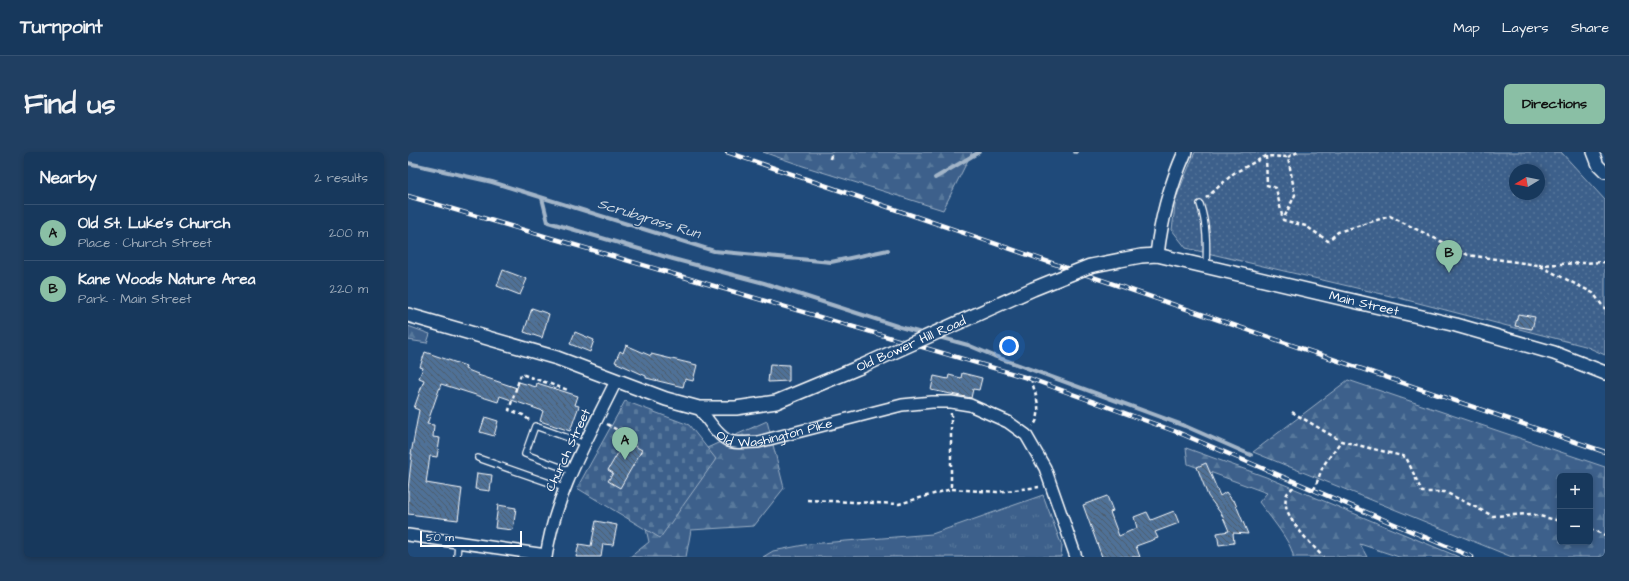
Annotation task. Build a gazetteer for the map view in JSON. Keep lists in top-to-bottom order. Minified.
{"streets":{"street":["Main Street","Old Bower Hill Road","Old Washington Pike","Church Street"]},"crossings":[["Main Street","Old Bower Hill Road"],["Old Bower Hill Road","Old Washington Pike"]],"water":["Scrubgrass Run"],"scale_bar":"50 m","north":"left","page":{"header":"Turnpoint","nav":["Map","Layers","Share"],"buttons":"Directions","title":"Find us","heading":["Nearby","2 results"],"list":[{"mark":"A","name":"Old St. Luke's Church","note":"Place · Church Street","value":"200 m"},{"mark":"B","name":"Kane Woods Nature Area","note":"Park · Main Street","value":"220 m"}],"pins":["B","A"],"map_buttons":["+","−"],"scale":"50 m"}}
